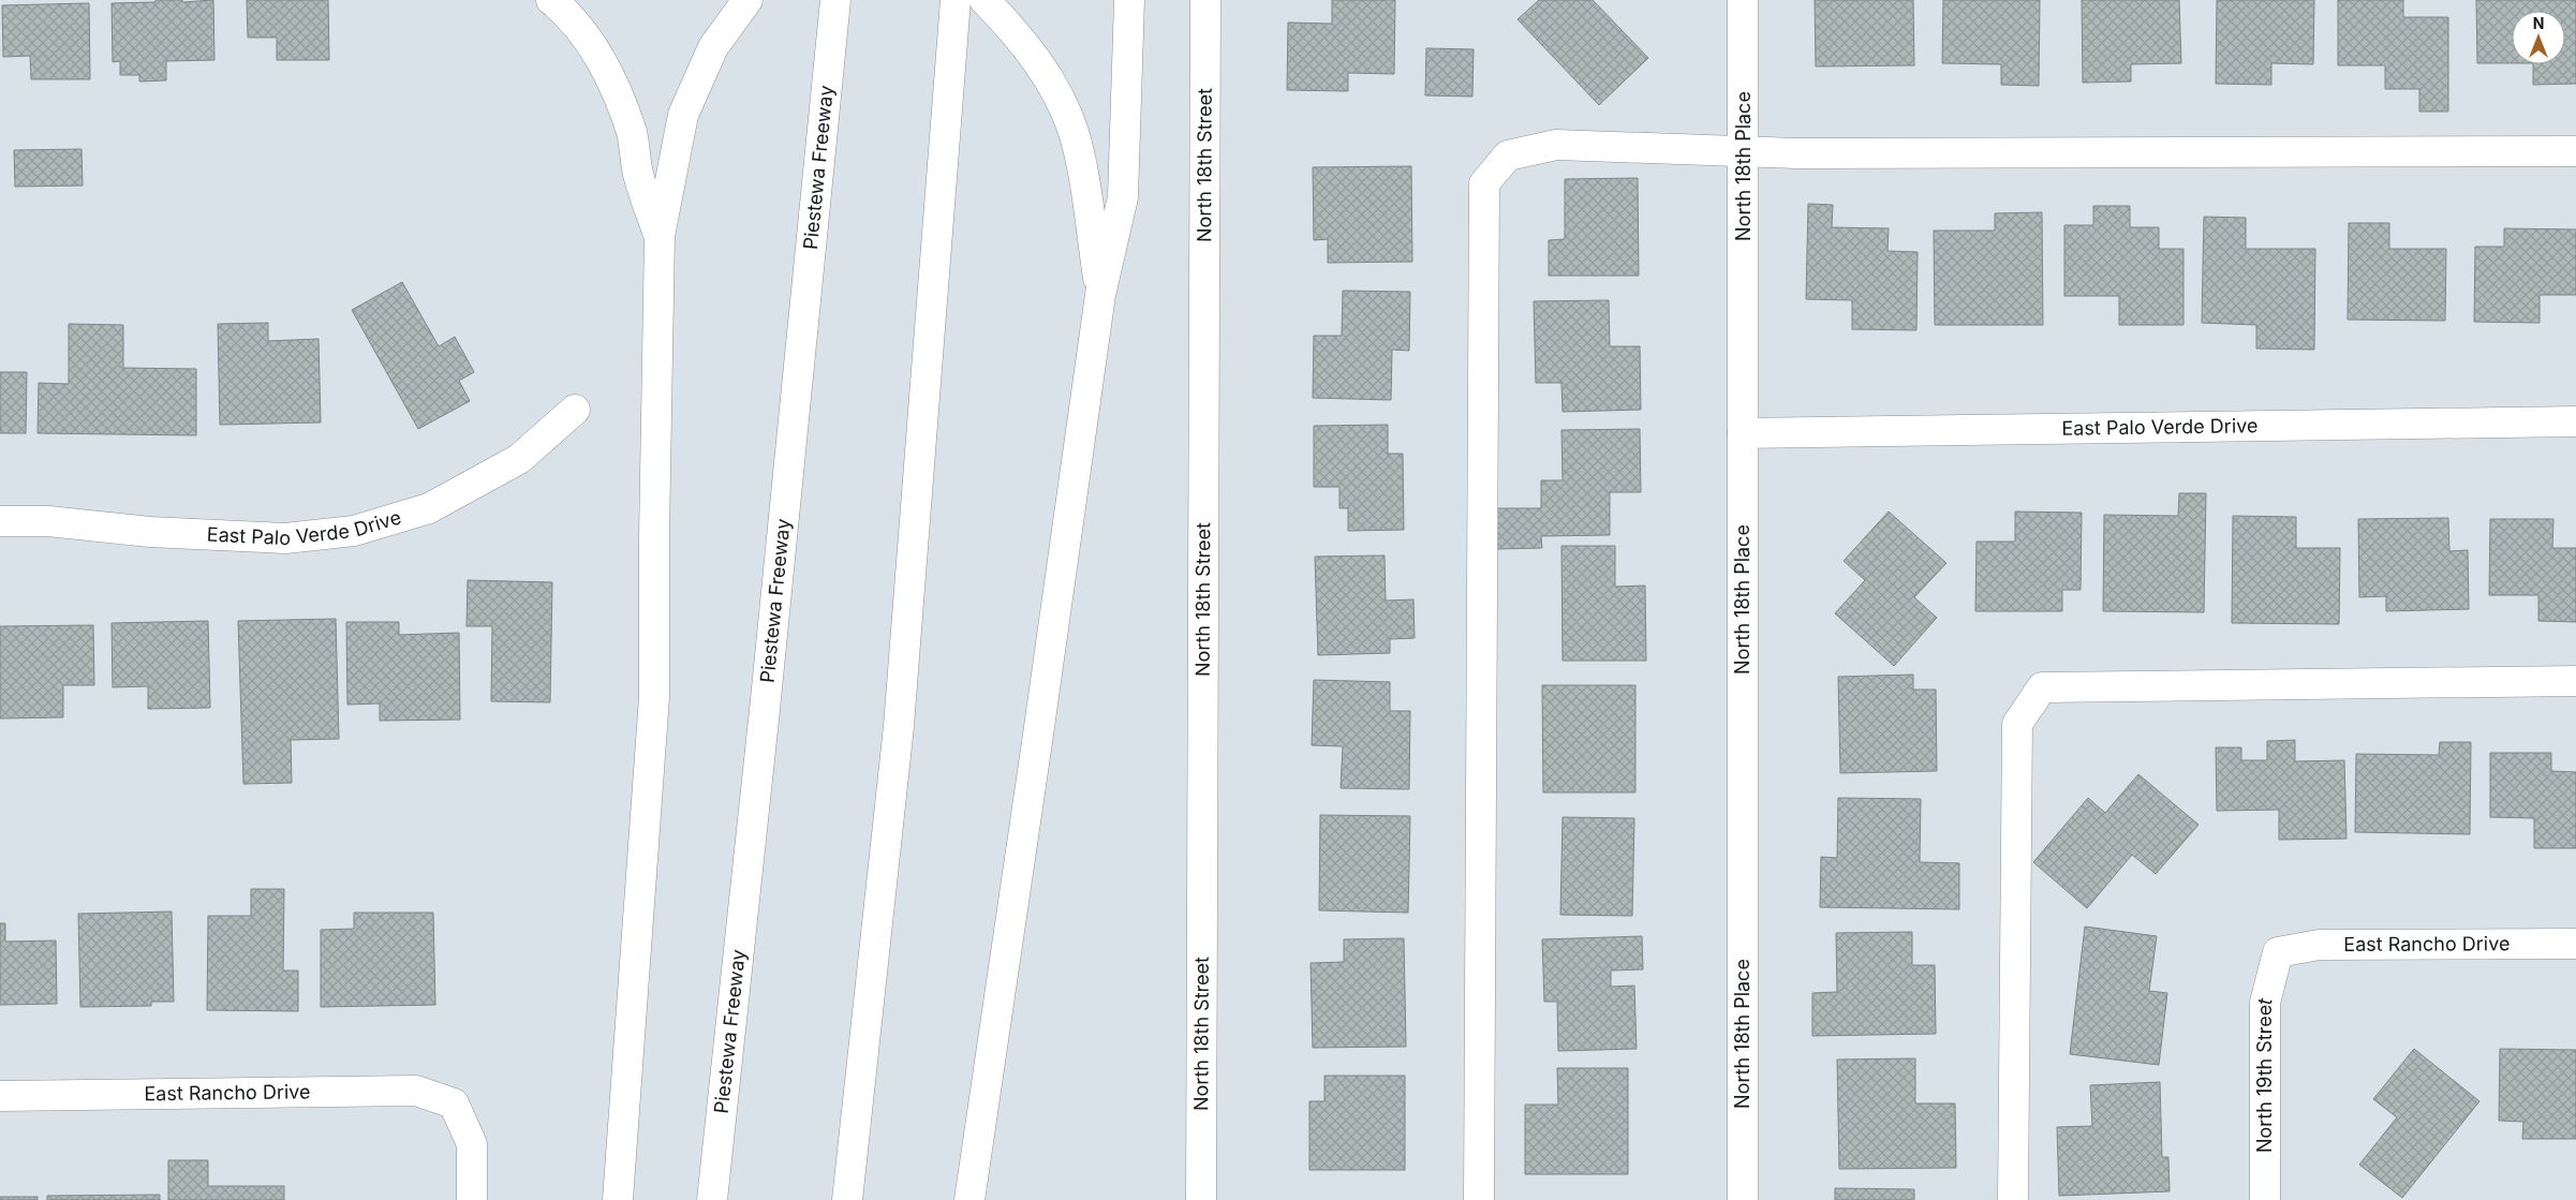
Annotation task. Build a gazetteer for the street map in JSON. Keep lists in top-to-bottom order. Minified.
{"streets":{"main road":["North 18th Street","North 18th Place","Piestewa Freeway","East Palo Verde Drive","East Rancho Drive","North 19th Street"]},"crossings":[["North 18th Place","East Palo Verde Drive"],["East Rancho Drive","North 19th Street"]],"north":"top"}
